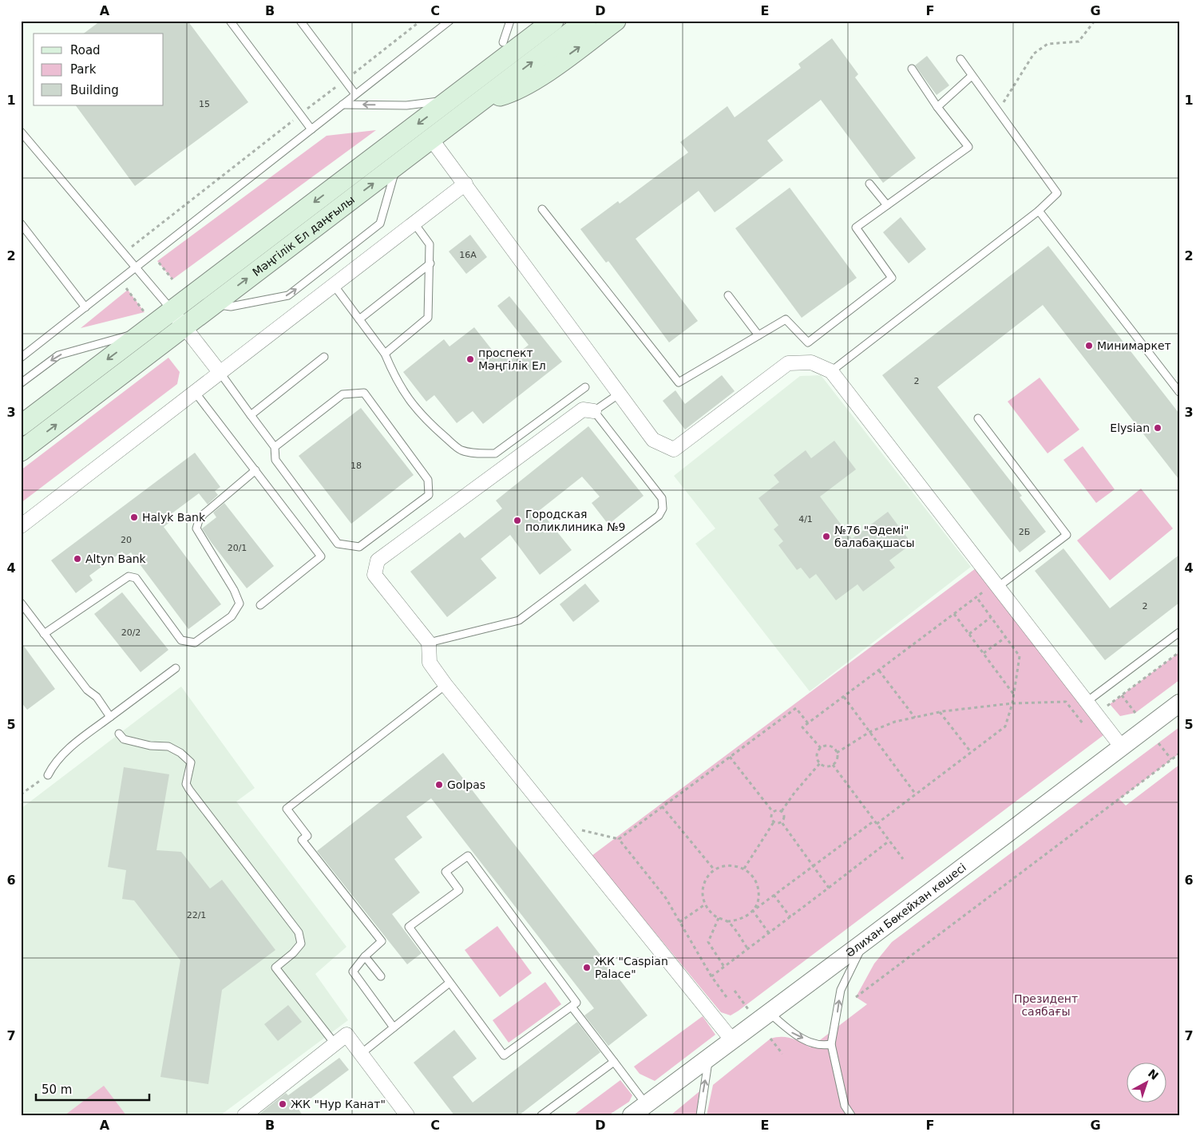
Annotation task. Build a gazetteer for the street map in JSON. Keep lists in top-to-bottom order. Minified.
{"streets":{"main road":["Мәңгілік Ел даңғылы"],"street":["Әлихан Бөкейхан көшесі"]},"parks":["Президент саябағы"],"places":["Минимаркет","проспект Мәңгілік Ел","Elysian","Halyk Bank","Городская поликлиника №9","№76 \"Әдемі\" балабақшасы","Altyn Bank","Golpas","ЖК \"Caspian Palace\"","ЖК \"Нур Канат\""],"house_numbers":["15","16А","2","18","4/1","2Б","20","20/1","2","20/2","22/1"],"legend":["Road","Park","Building"],"scale_bar":"50 m","north":"top right","grid":{"columns":["A","B","C","D","E","F","G"],"rows":["1","2","3","4","5","6","7"]}}
